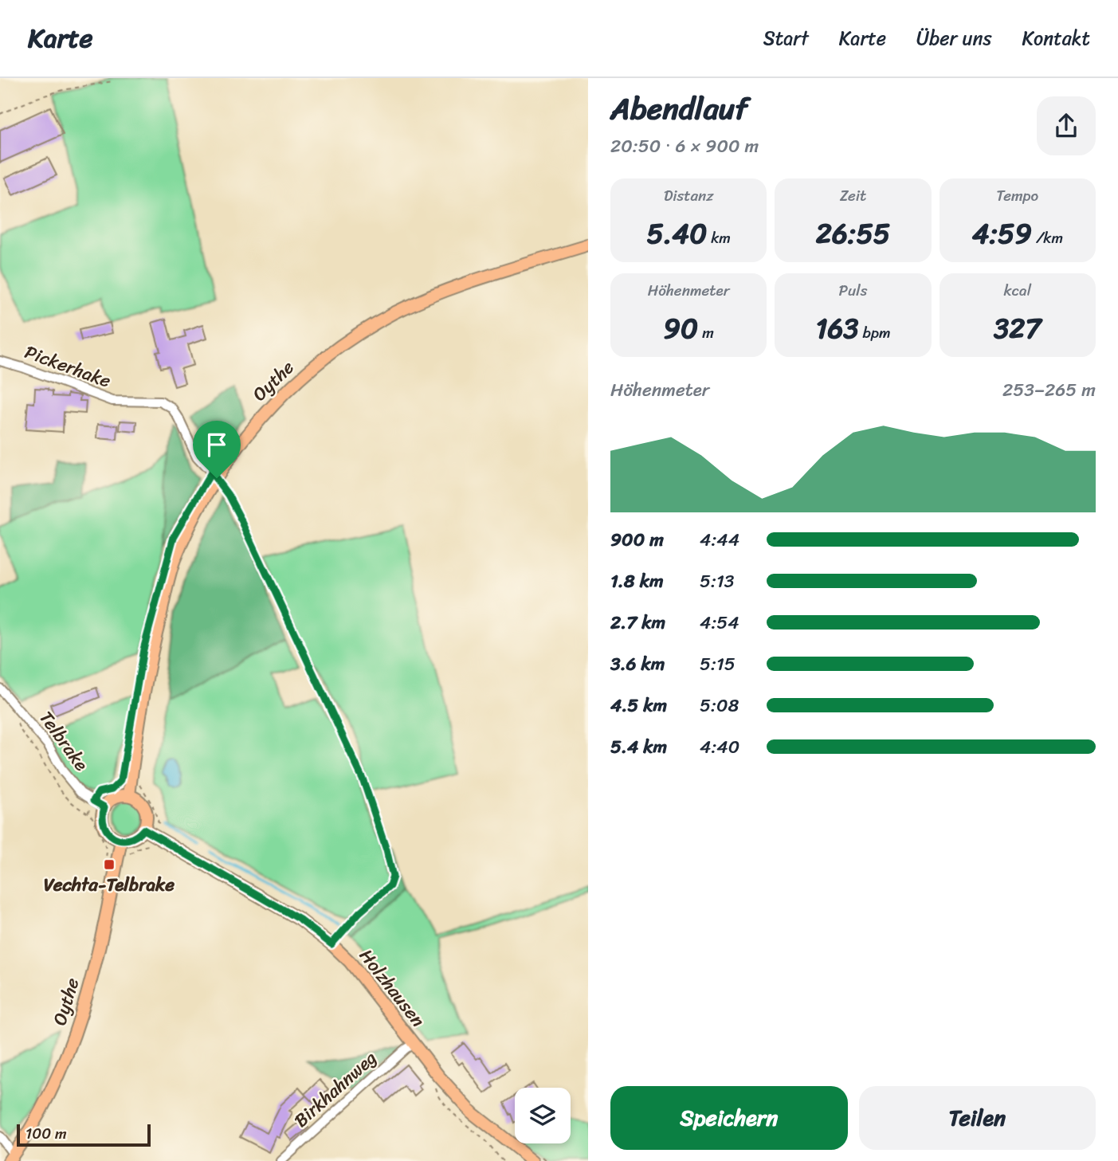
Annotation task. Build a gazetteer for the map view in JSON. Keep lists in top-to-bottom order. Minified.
{"streets":{"main road":["Oythe","Holzhausen"],"street":["Pickerhake","Telbrake","Birkhahnweg"]},"crossings":[["Pickerhake","Oythe"],["Oythe","Telbrake"],["Oythe","Holzhausen"],["Telbrake","Holzhausen"],["Holzhausen","Birkhahnweg"]],"places":{"transit":["Vechta-Telbrake"]},"scale_bar":"100 m","page":{"header":"Karte","nav":["Start","Karte","Über uns","Kontakt"],"heading":["Abendlauf","20:50 · 6 × 900 m"],"stats":[["Distanz","5.40 km"],["Zeit","26:55"],["Tempo","4:59 /km"],["Höhenmeter","90 m"],["Puls","163 bpm"],["kcal","327"]],"chart":["Höhenmeter","253–265 m"],"list":[{"name":"900 m","note":"4:44"},{"name":"1.8 km","note":"5:13"},{"name":"2.7 km","note":"4:54"},{"name":"3.6 km","note":"5:15"},{"name":"4.5 km","note":"5:08"},{"name":"5.4 km","note":"4:40"}],"buttons":["Speichern","Teilen"],"scale":"100 m"}}
